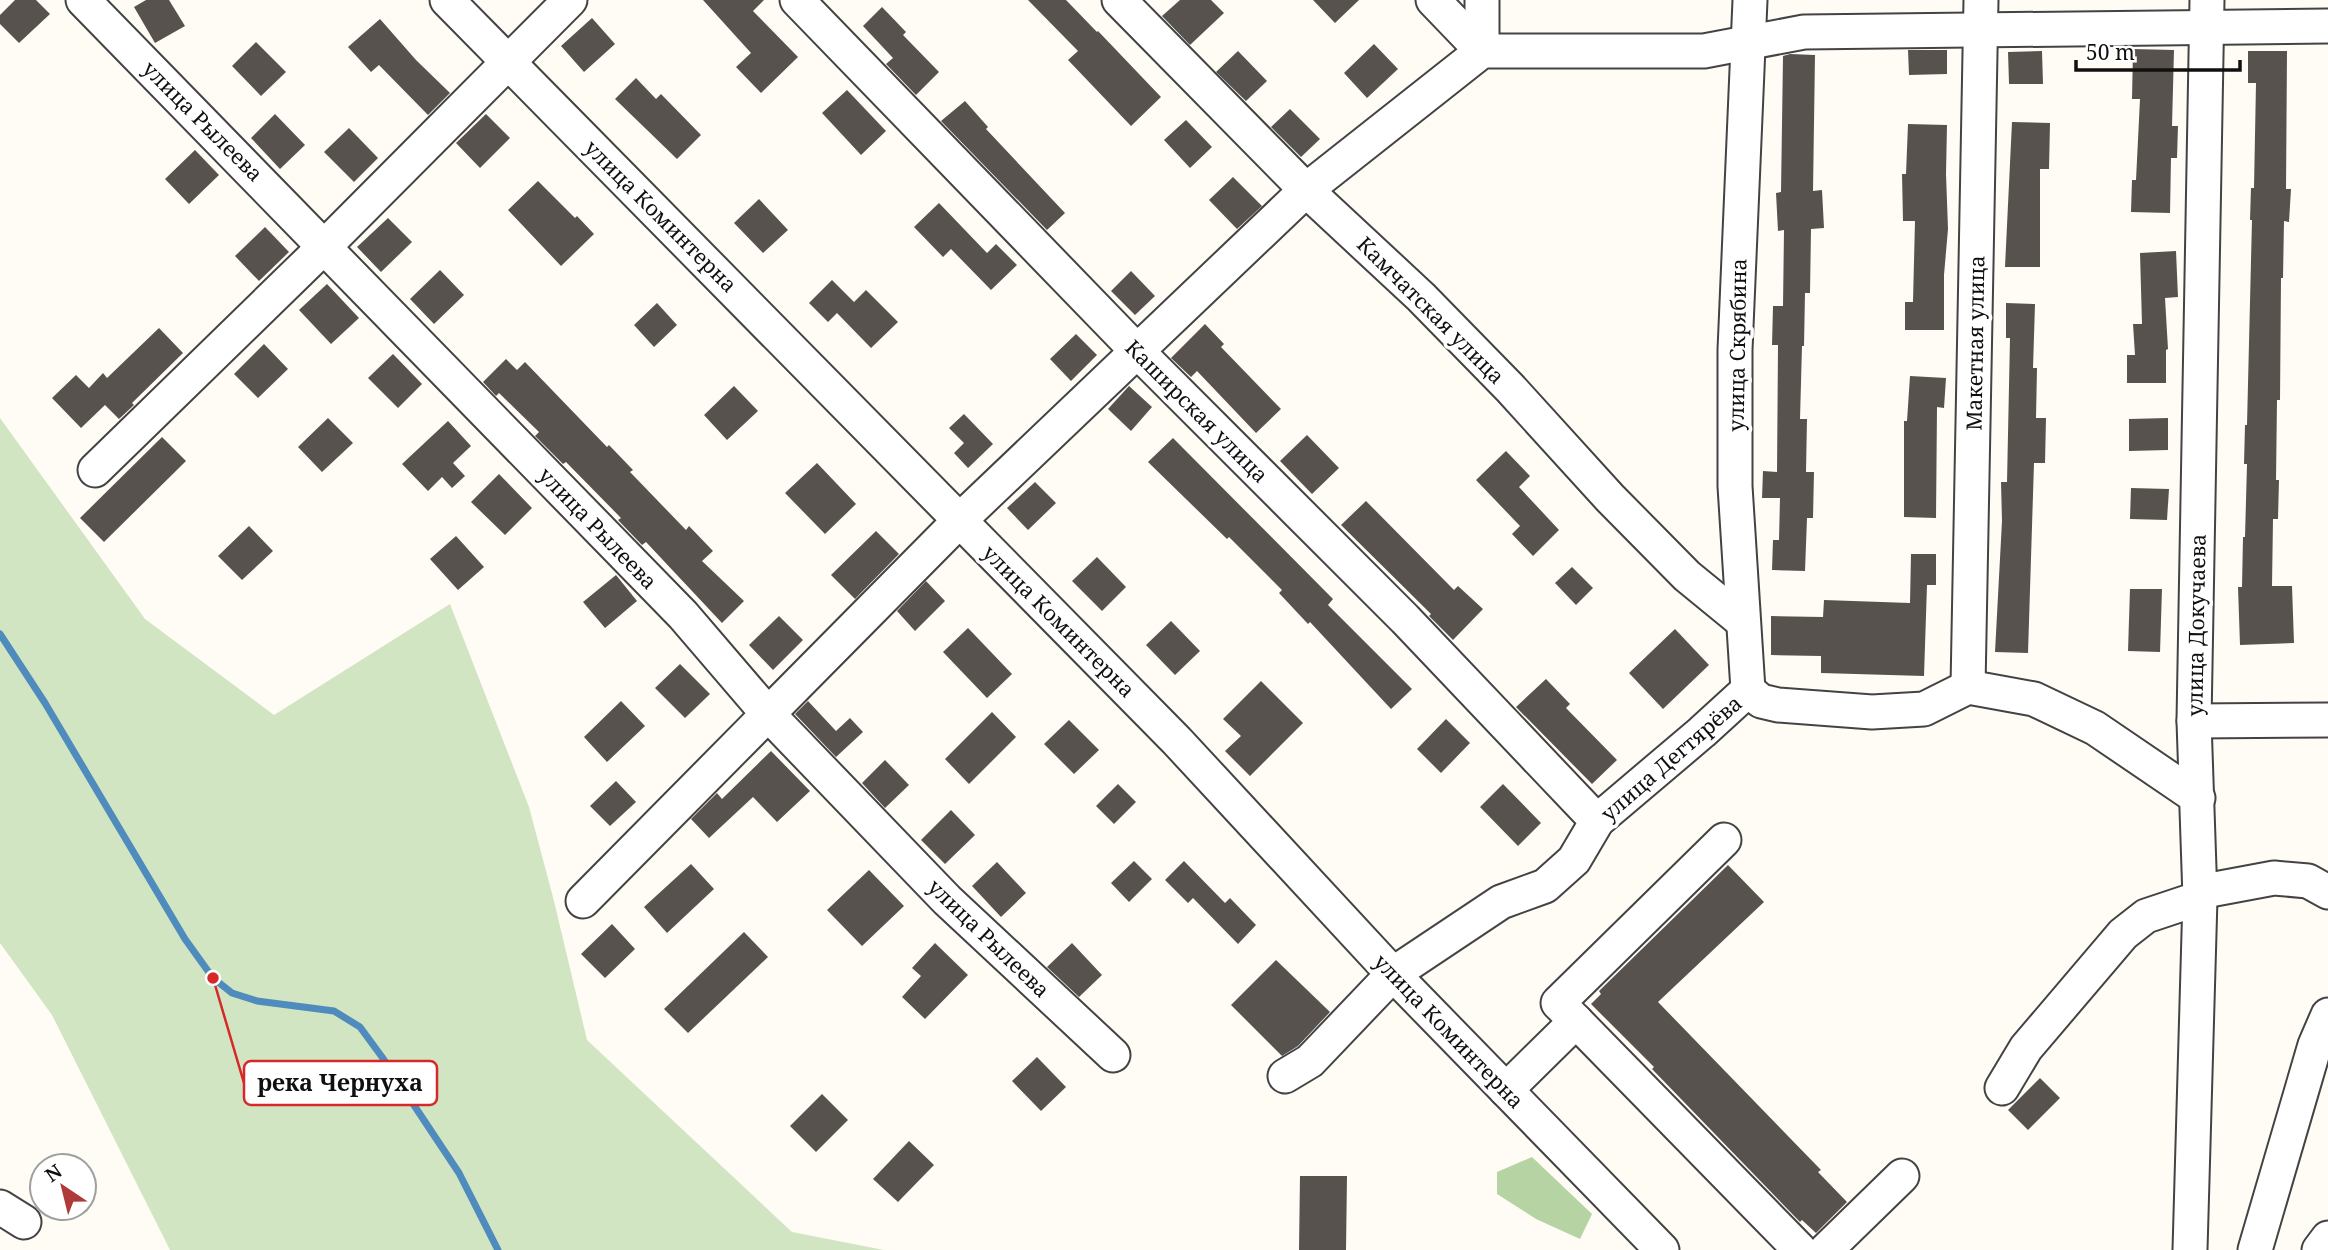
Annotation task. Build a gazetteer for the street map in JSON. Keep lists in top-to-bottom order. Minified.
{"streets":{"street":["улица Рылеева","улица Коминтерна","Камчатская улица","Макетная улица","улица Скрябина","Каширская улица","улица Докучаева","улица Дегтярёва"]},"crossings":[["улица Коминтерна","улица Дегтярёва"],["Камчатская улица","улица Скрябина"],["Макетная улица","улица Дегтярёва"],["улица Скрябина","улица Дегтярёва"],["Каширская улица","улица Дегтярёва"]],"places":["река Чернуха"],"scale_bar":"50 m","north":"top left"}
